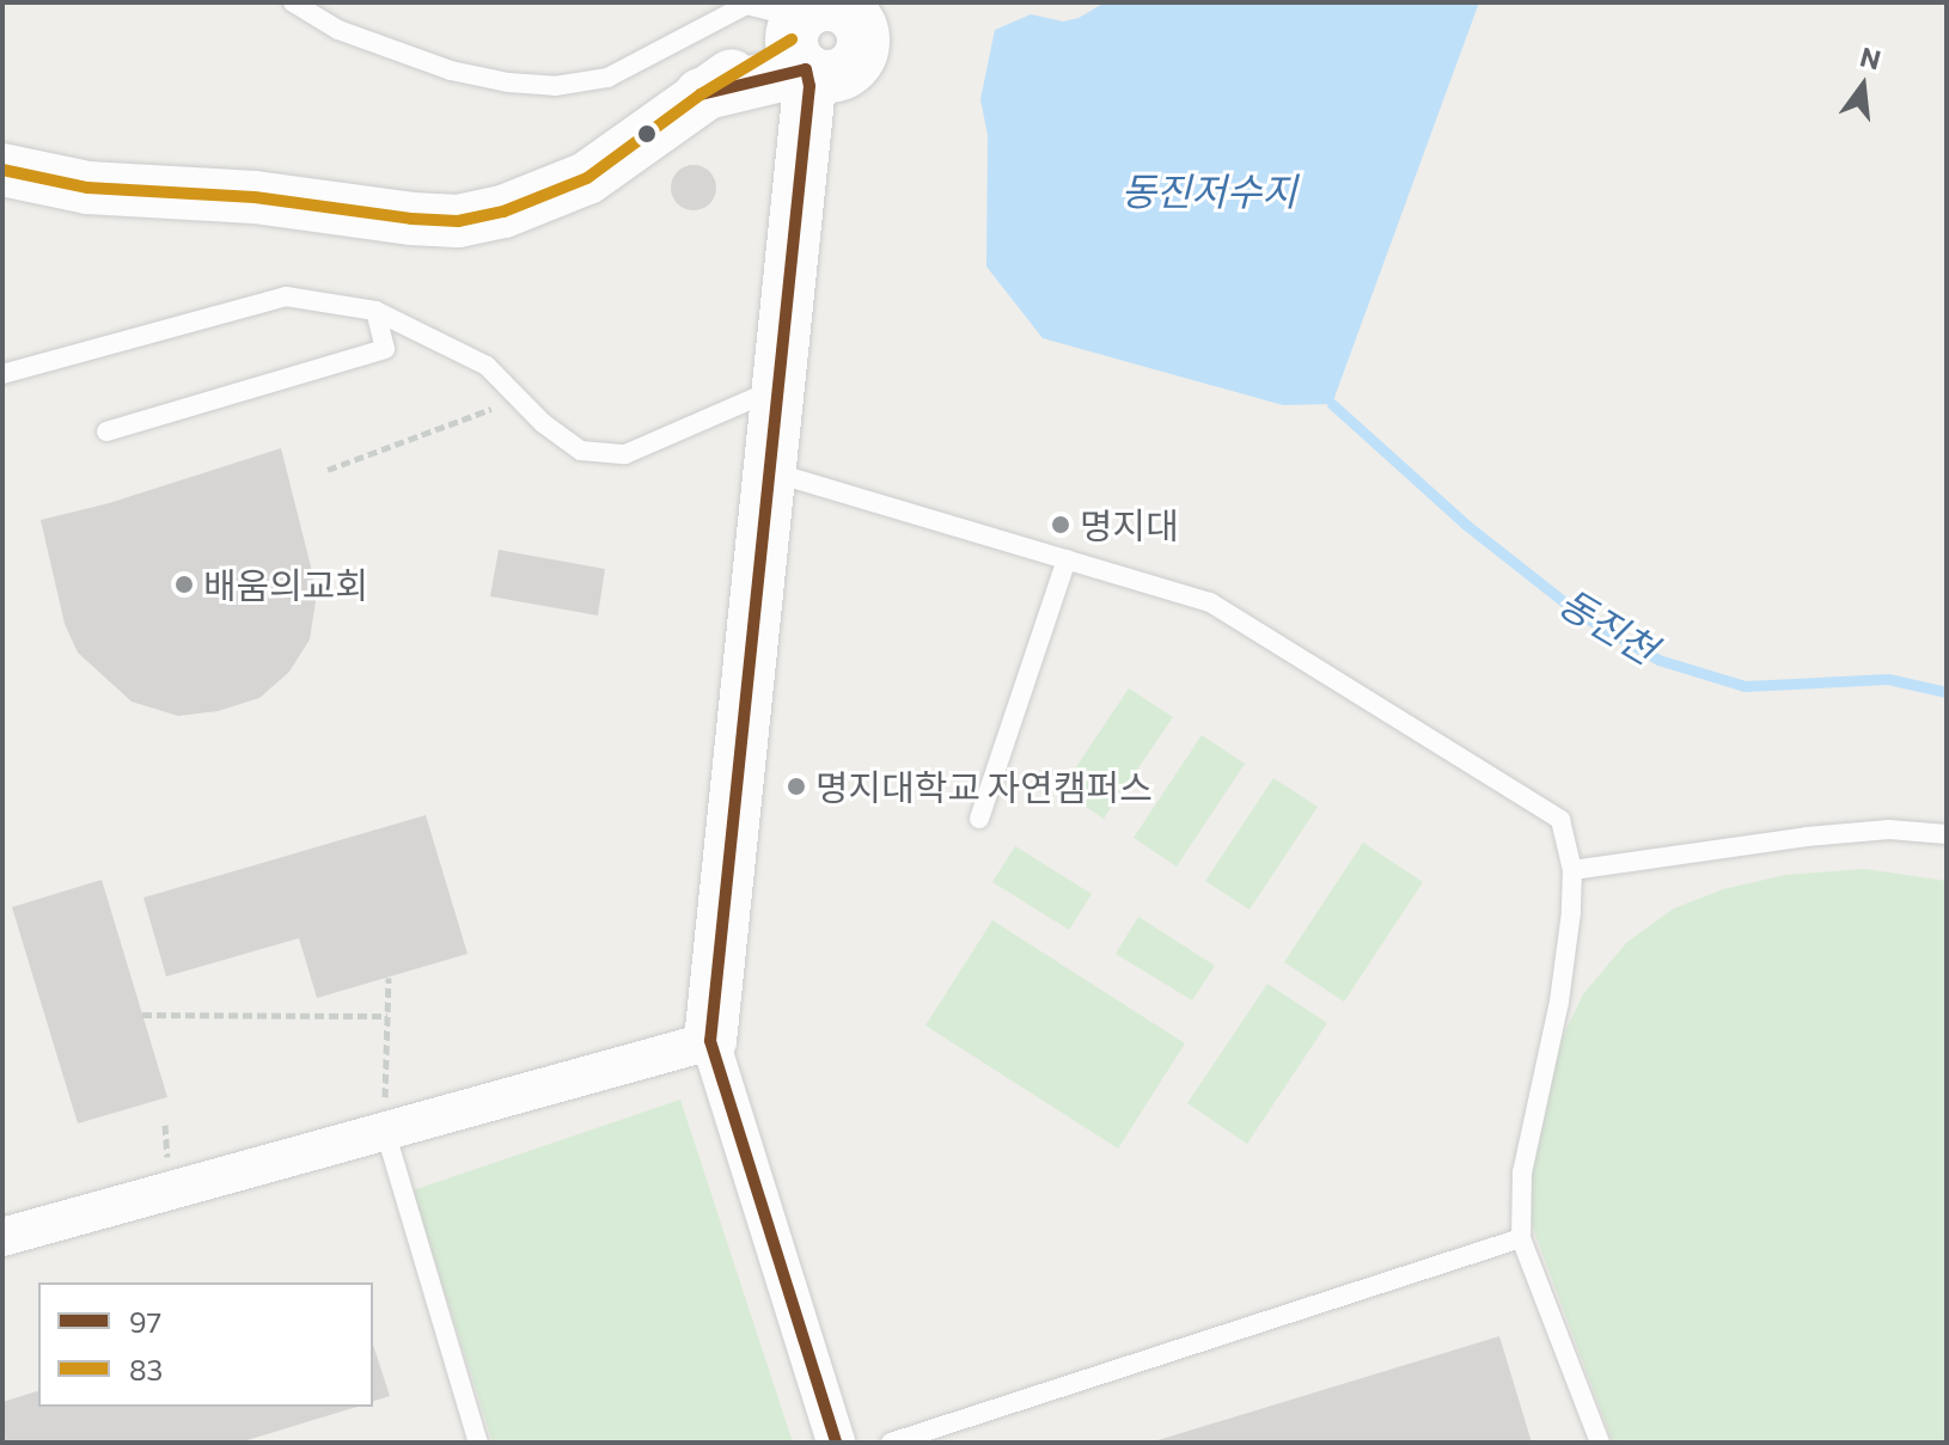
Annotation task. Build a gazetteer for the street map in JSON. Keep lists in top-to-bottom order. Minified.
{"water":["동진저수지","동진천"],"places":["명지대","배움의교회","명지대학교 자연캠퍼스"],"lines":["transit line 83","transit line 97"],"legend":["97","83"],"north":"top"}
